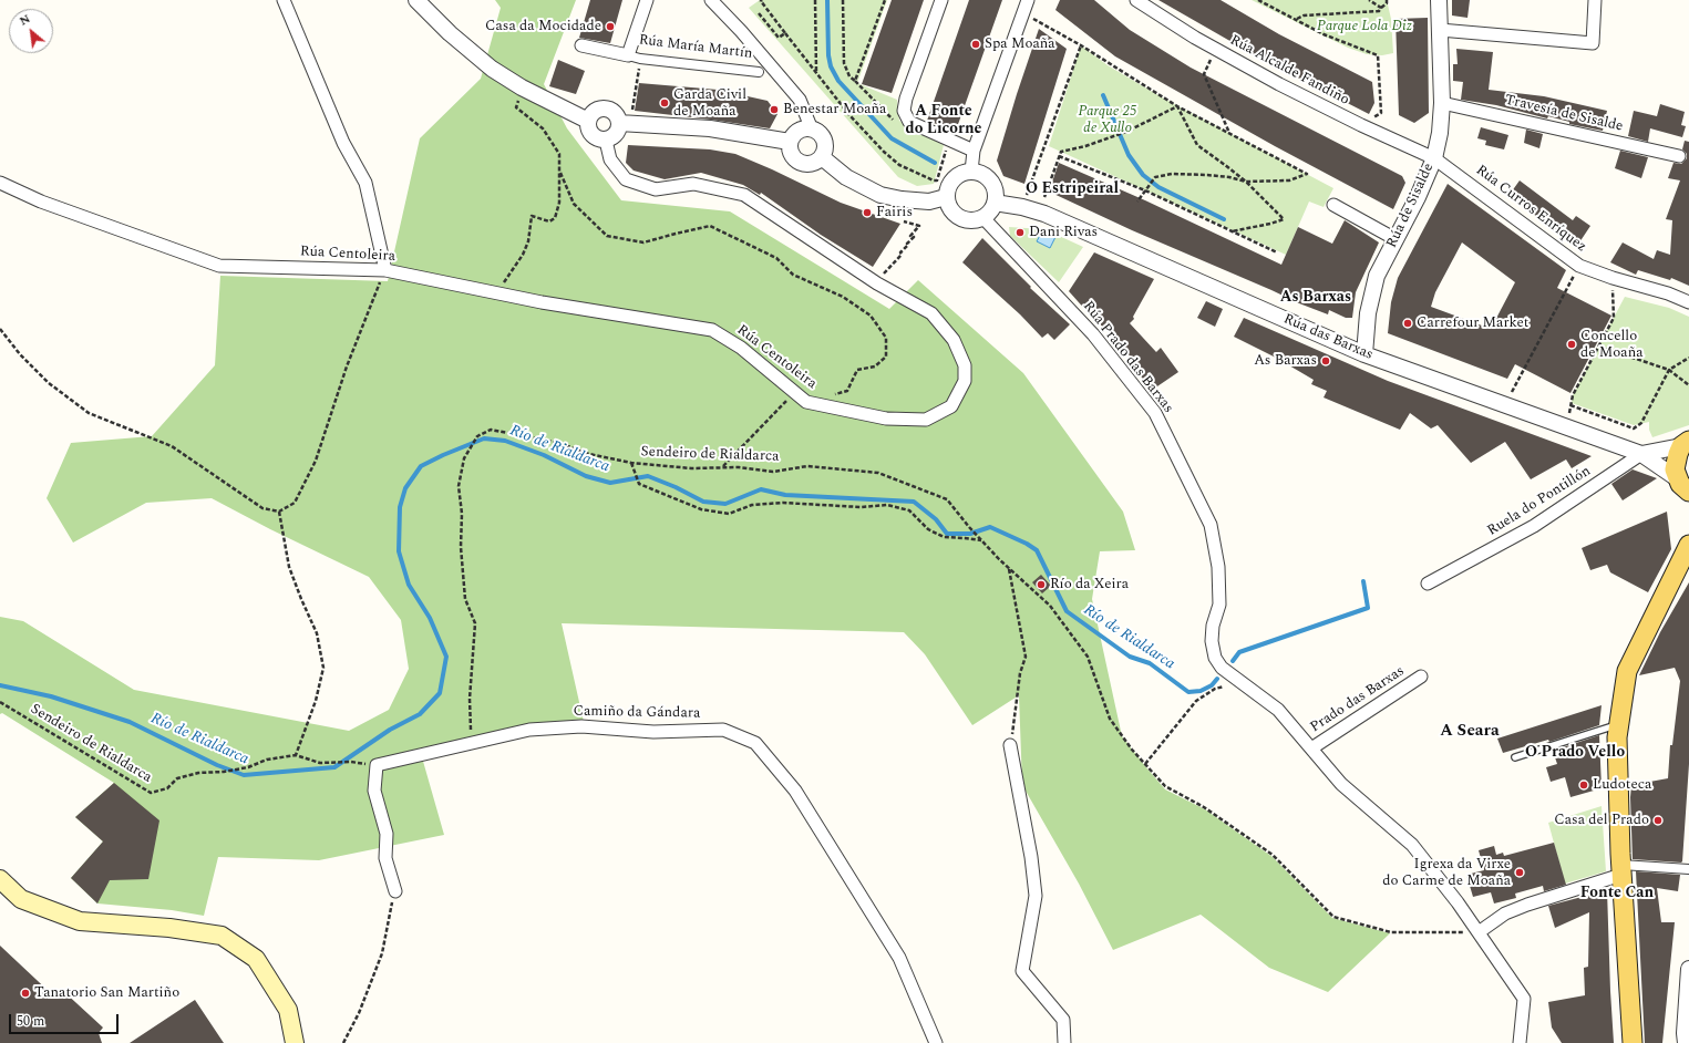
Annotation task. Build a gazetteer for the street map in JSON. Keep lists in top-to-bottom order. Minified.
{"streets":{"street":["Rúa María Martín","Rúa Alcalde Fandiño","Travesía de Sisalde","Rúa de Sisalde","Rúa Curros Enríquez","Rúa Centoleira","Rúa das Barxas","Rúa Prado das Barxas","Ruela do Pontillón","Prado das Barxas","Camiño da Gándara"],"path":["Sendeiro de Rialdarca"]},"crossings":[["Rúa Alcalde Fandiño","Rúa de Sisalde"],["Rúa Alcalde Fandiño","Rúa Curros Enríquez"],["Travesía de Sisalde","Rúa de Sisalde"],["Rúa de Sisalde","Rúa Curros Enríquez"],["Rúa de Sisalde","Rúa das Barxas"],["Rúa das Barxas","Rúa Prado das Barxas"],["Rúa das Barxas","Ruela do Pontillón"],["Rúa Prado das Barxas","Sendeiro de Rialdarca"],["Rúa Prado das Barxas","Prado das Barxas"],["Sendeiro de Rialdarca","Camiño da Gándara"]],"districts":["A Fonte do Licorne","O Estripeiral","As Barxas","A Seara","O Prado Vello","Fonte Can"],"water":["Río de Rialdarca"],"parks":["Parque Lola Diz","Parque 25 de Xullo"],"places":["Casa da Mocidade","Spa Moaña","Garda Civil de Moaña","Benestar Moaña","Fairis","Dani Rivas","Carrefour Market","Concello de Moaña","As Barxas","Río da Xeira","Ludoteca","Casa del Prado","Igrexa da Virxe do Carme de Moaña","Tanatorio San Martiño"],"scale_bar":"50 m","north":"top left"}
